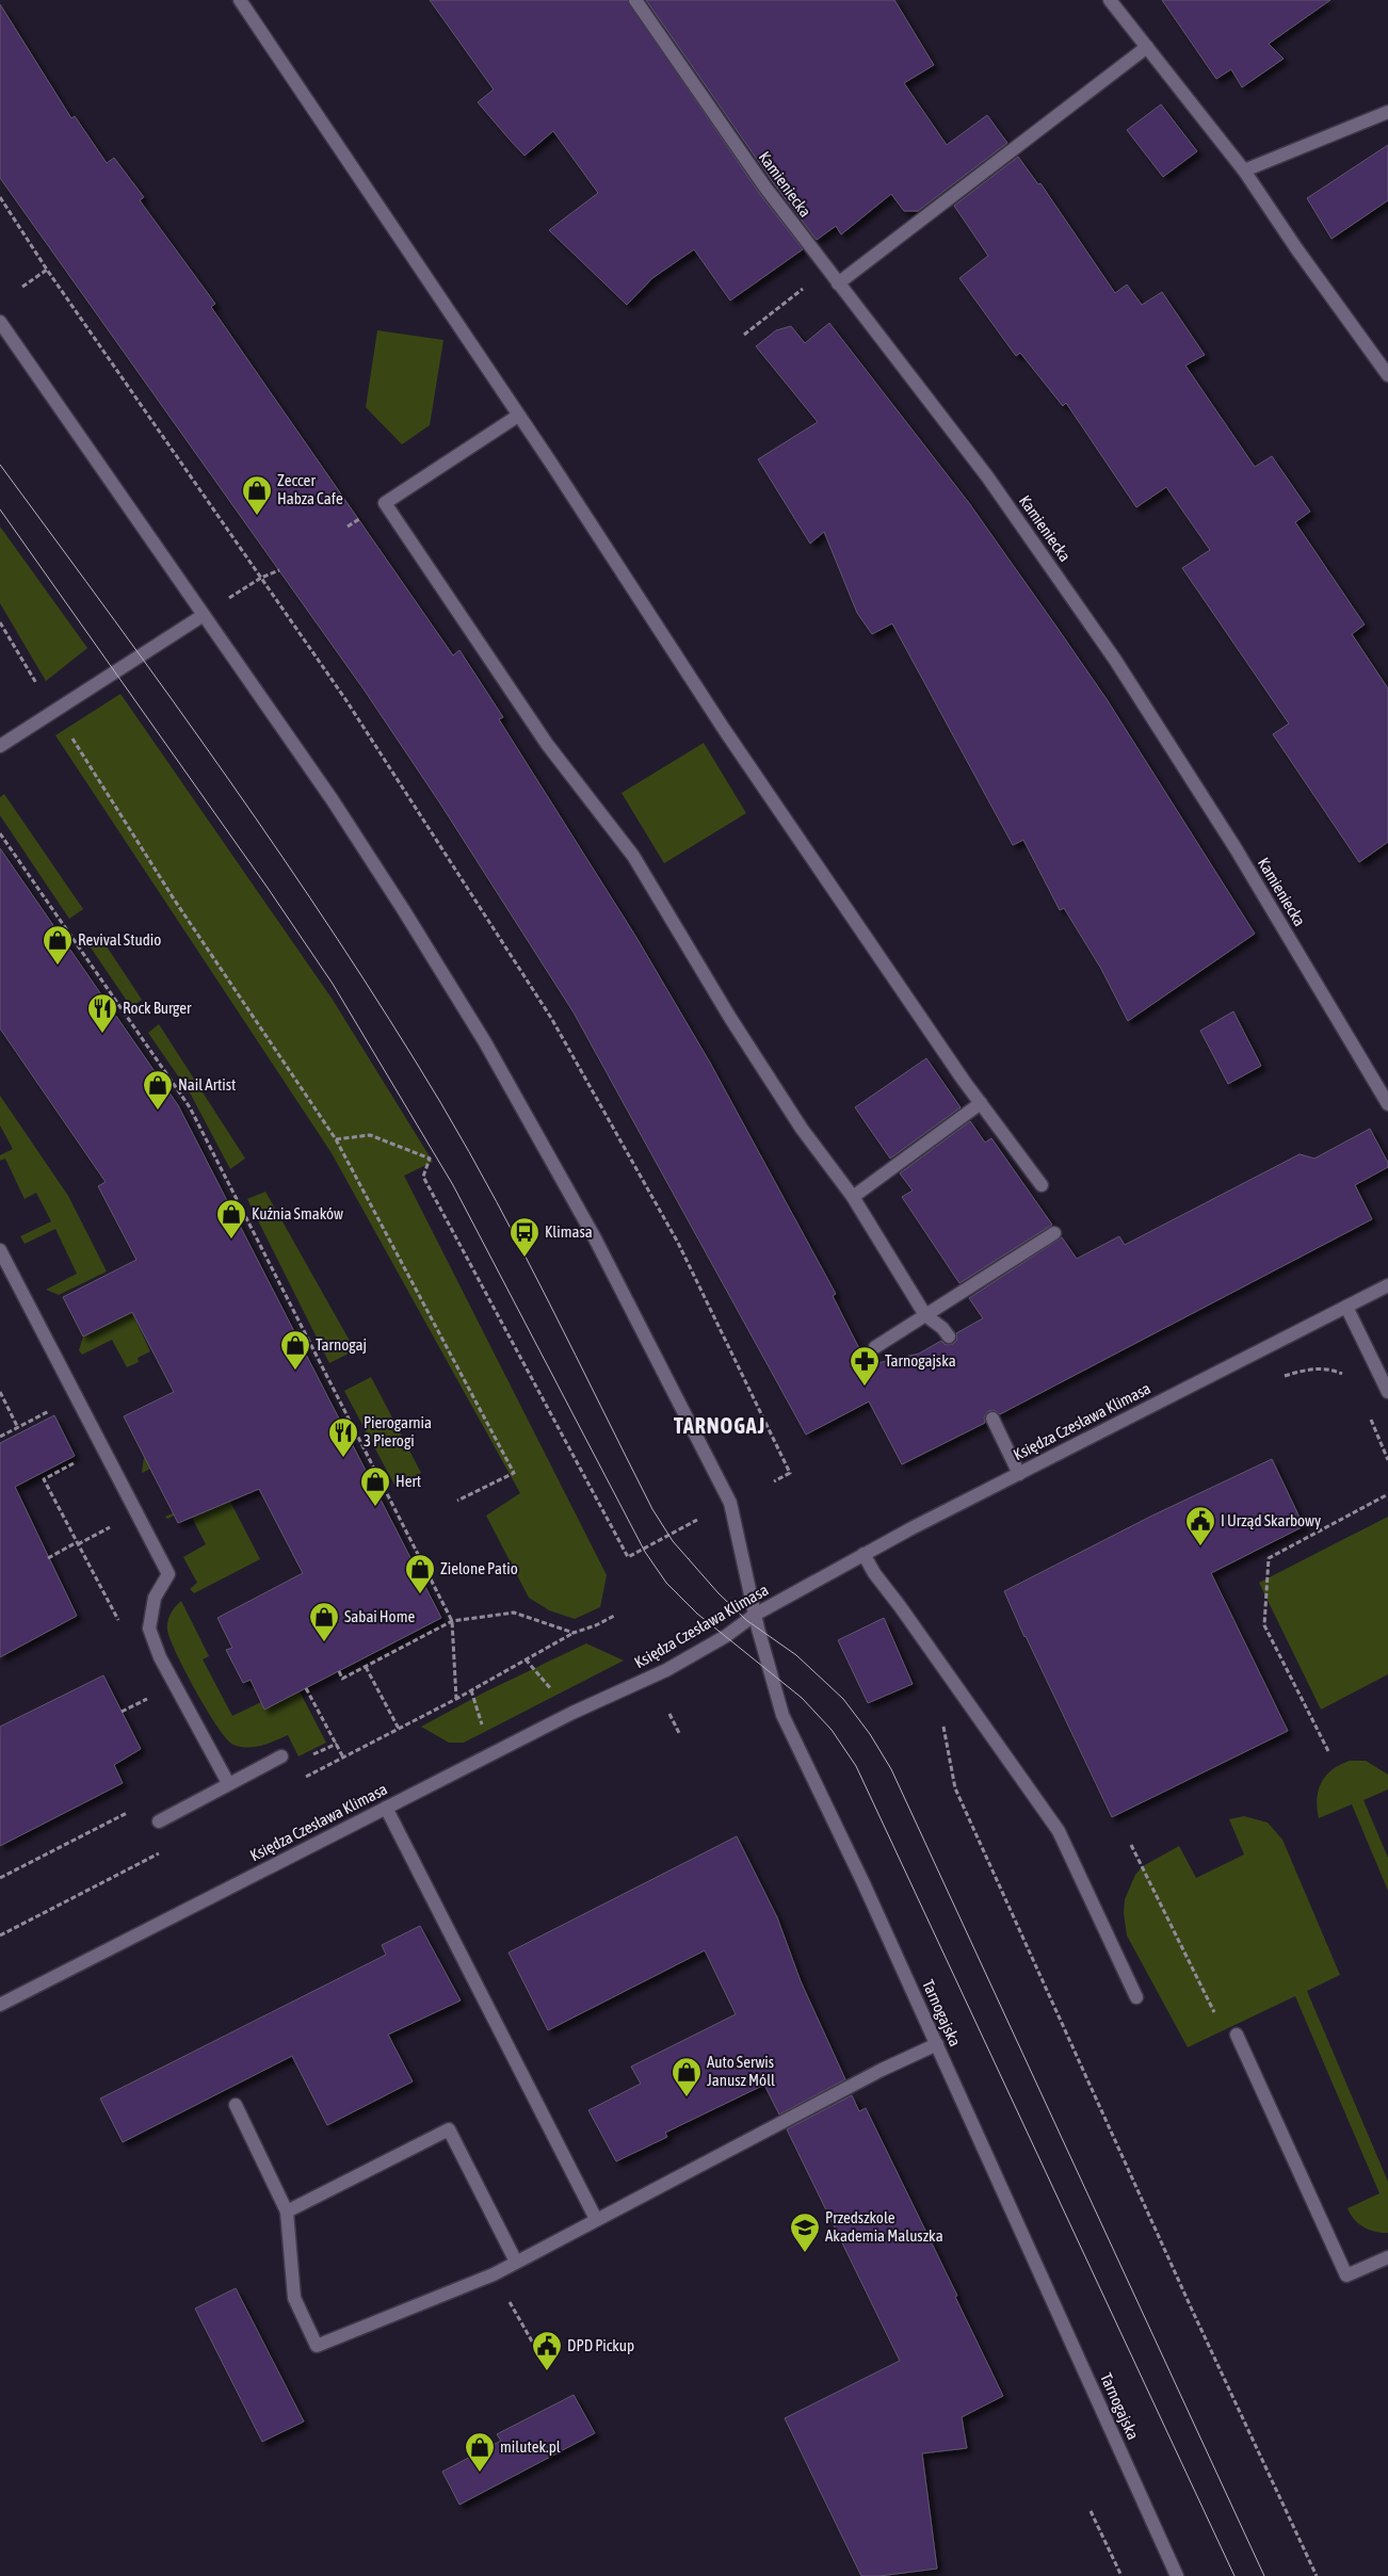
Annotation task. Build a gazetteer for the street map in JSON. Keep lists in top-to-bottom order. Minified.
{"streets":{"street":["Kamieniecka","Księdza Czesława Klimasa","Tarnogajska"]},"crossings":[["Księdza Czesława Klimasa","Tarnogajska"]],"districts":["TARNOGAJ"],"places":{"shop":["Zeccer Habza Cafe","Revival Studio","Nail Artist","Kuźnia Smaków","Tarnogaj","Hert","Zielone Patio","Sabai Home","Auto Serwis Janusz Móll","milutek.pl"],"restaurant":["Rock Burger","Pierogarnia 3 Pierogi"],"bus stop":["Klimasa"],"pharmacy":["Tarnogajska"],"public building":["I Urząd Skarbowy","DPD Pickup"],"school or university":["Przedszkole Akademia Maluszka"]}}
